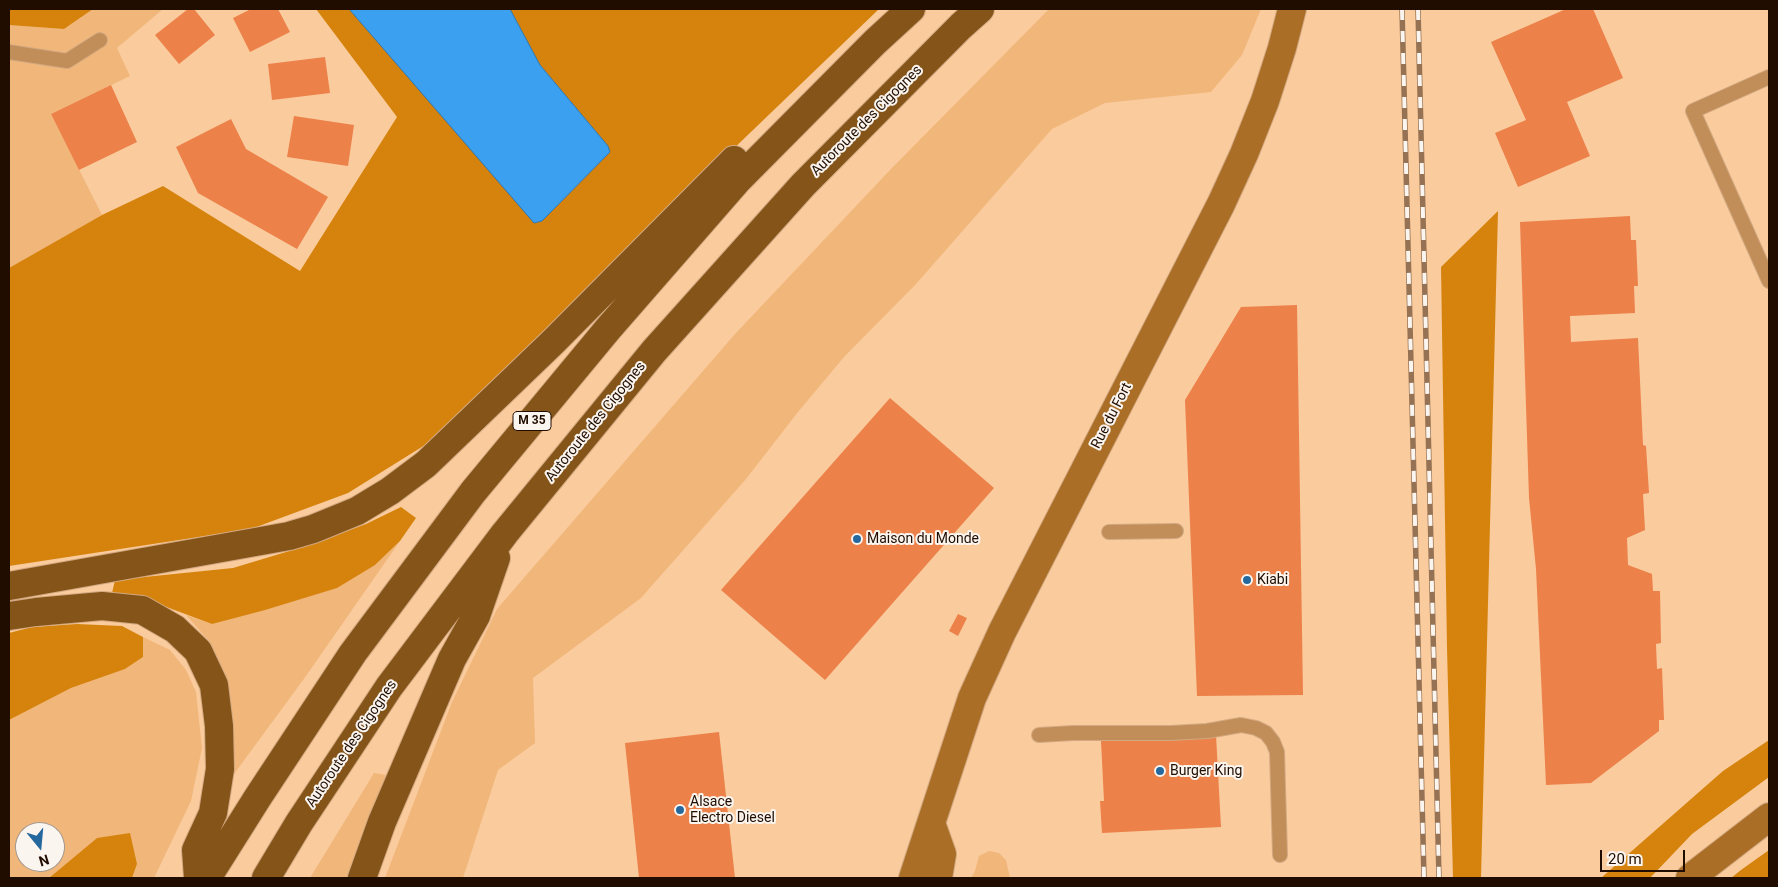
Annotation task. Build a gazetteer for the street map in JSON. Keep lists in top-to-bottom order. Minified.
{"streets":{"highway":["Autoroute des Cigognes","M 35"],"main road":["Rue du Fort"]},"places":["Maison du Monde","Kiabi","Burger King","Alsace Electro Diesel"],"scale_bar":"20 m","north":"bottom"}
